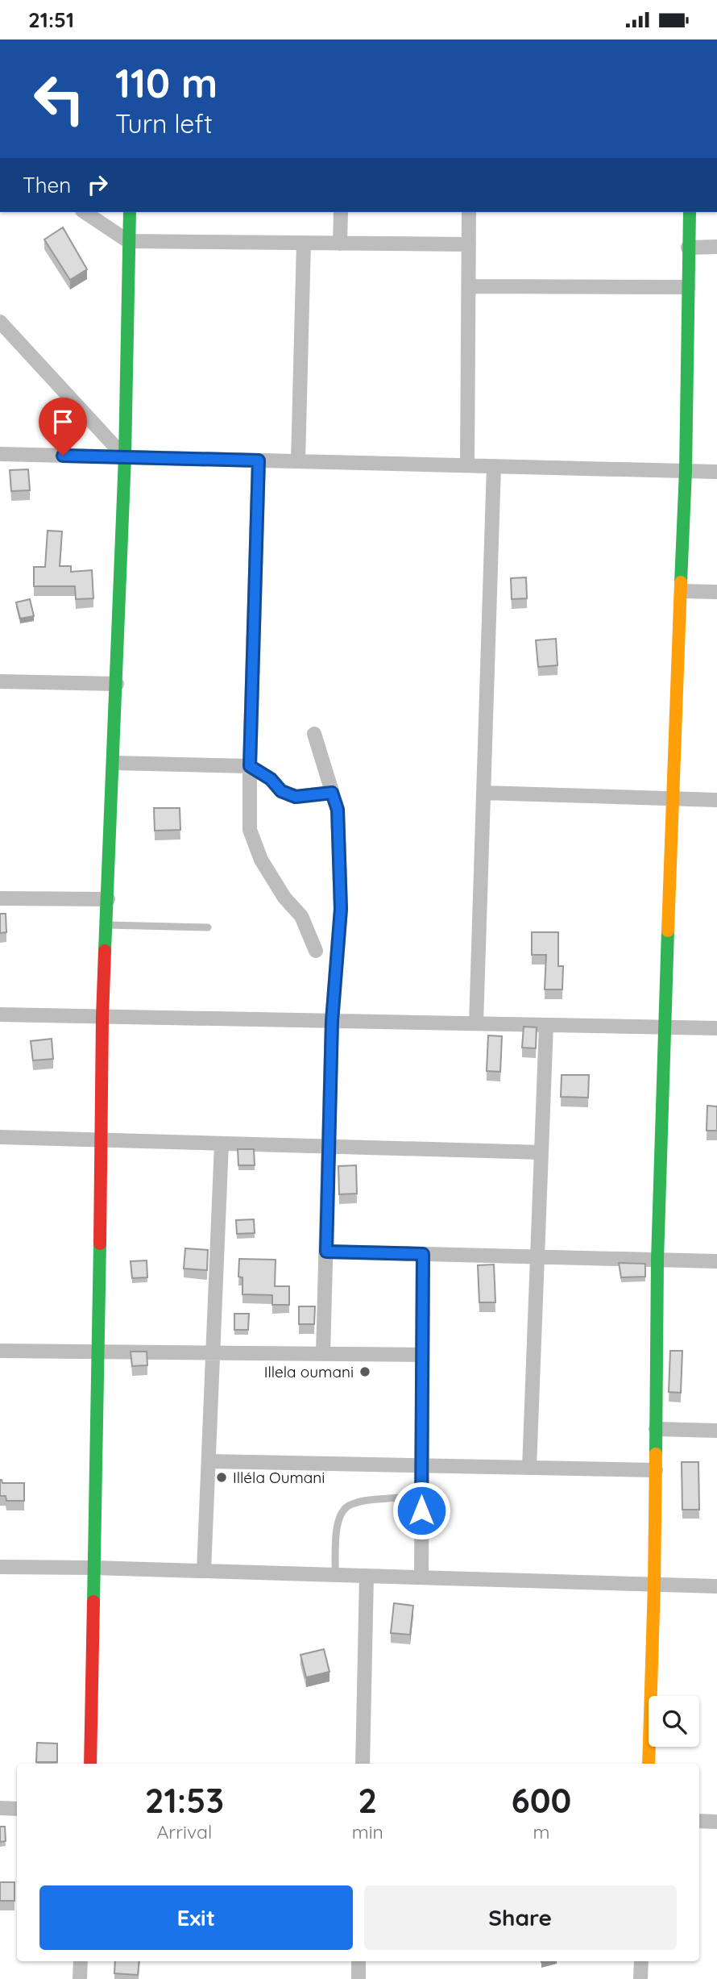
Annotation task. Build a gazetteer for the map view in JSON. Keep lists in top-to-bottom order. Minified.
{"places":["Illela oumani","Illéla Oumani"],"page":{"status":"21:51","turn":["110 m","Turn left"],"then":"Then","eta":["21:53","Arrival","2","min","600","m"],"buttons":["Exit","Share"]}}
